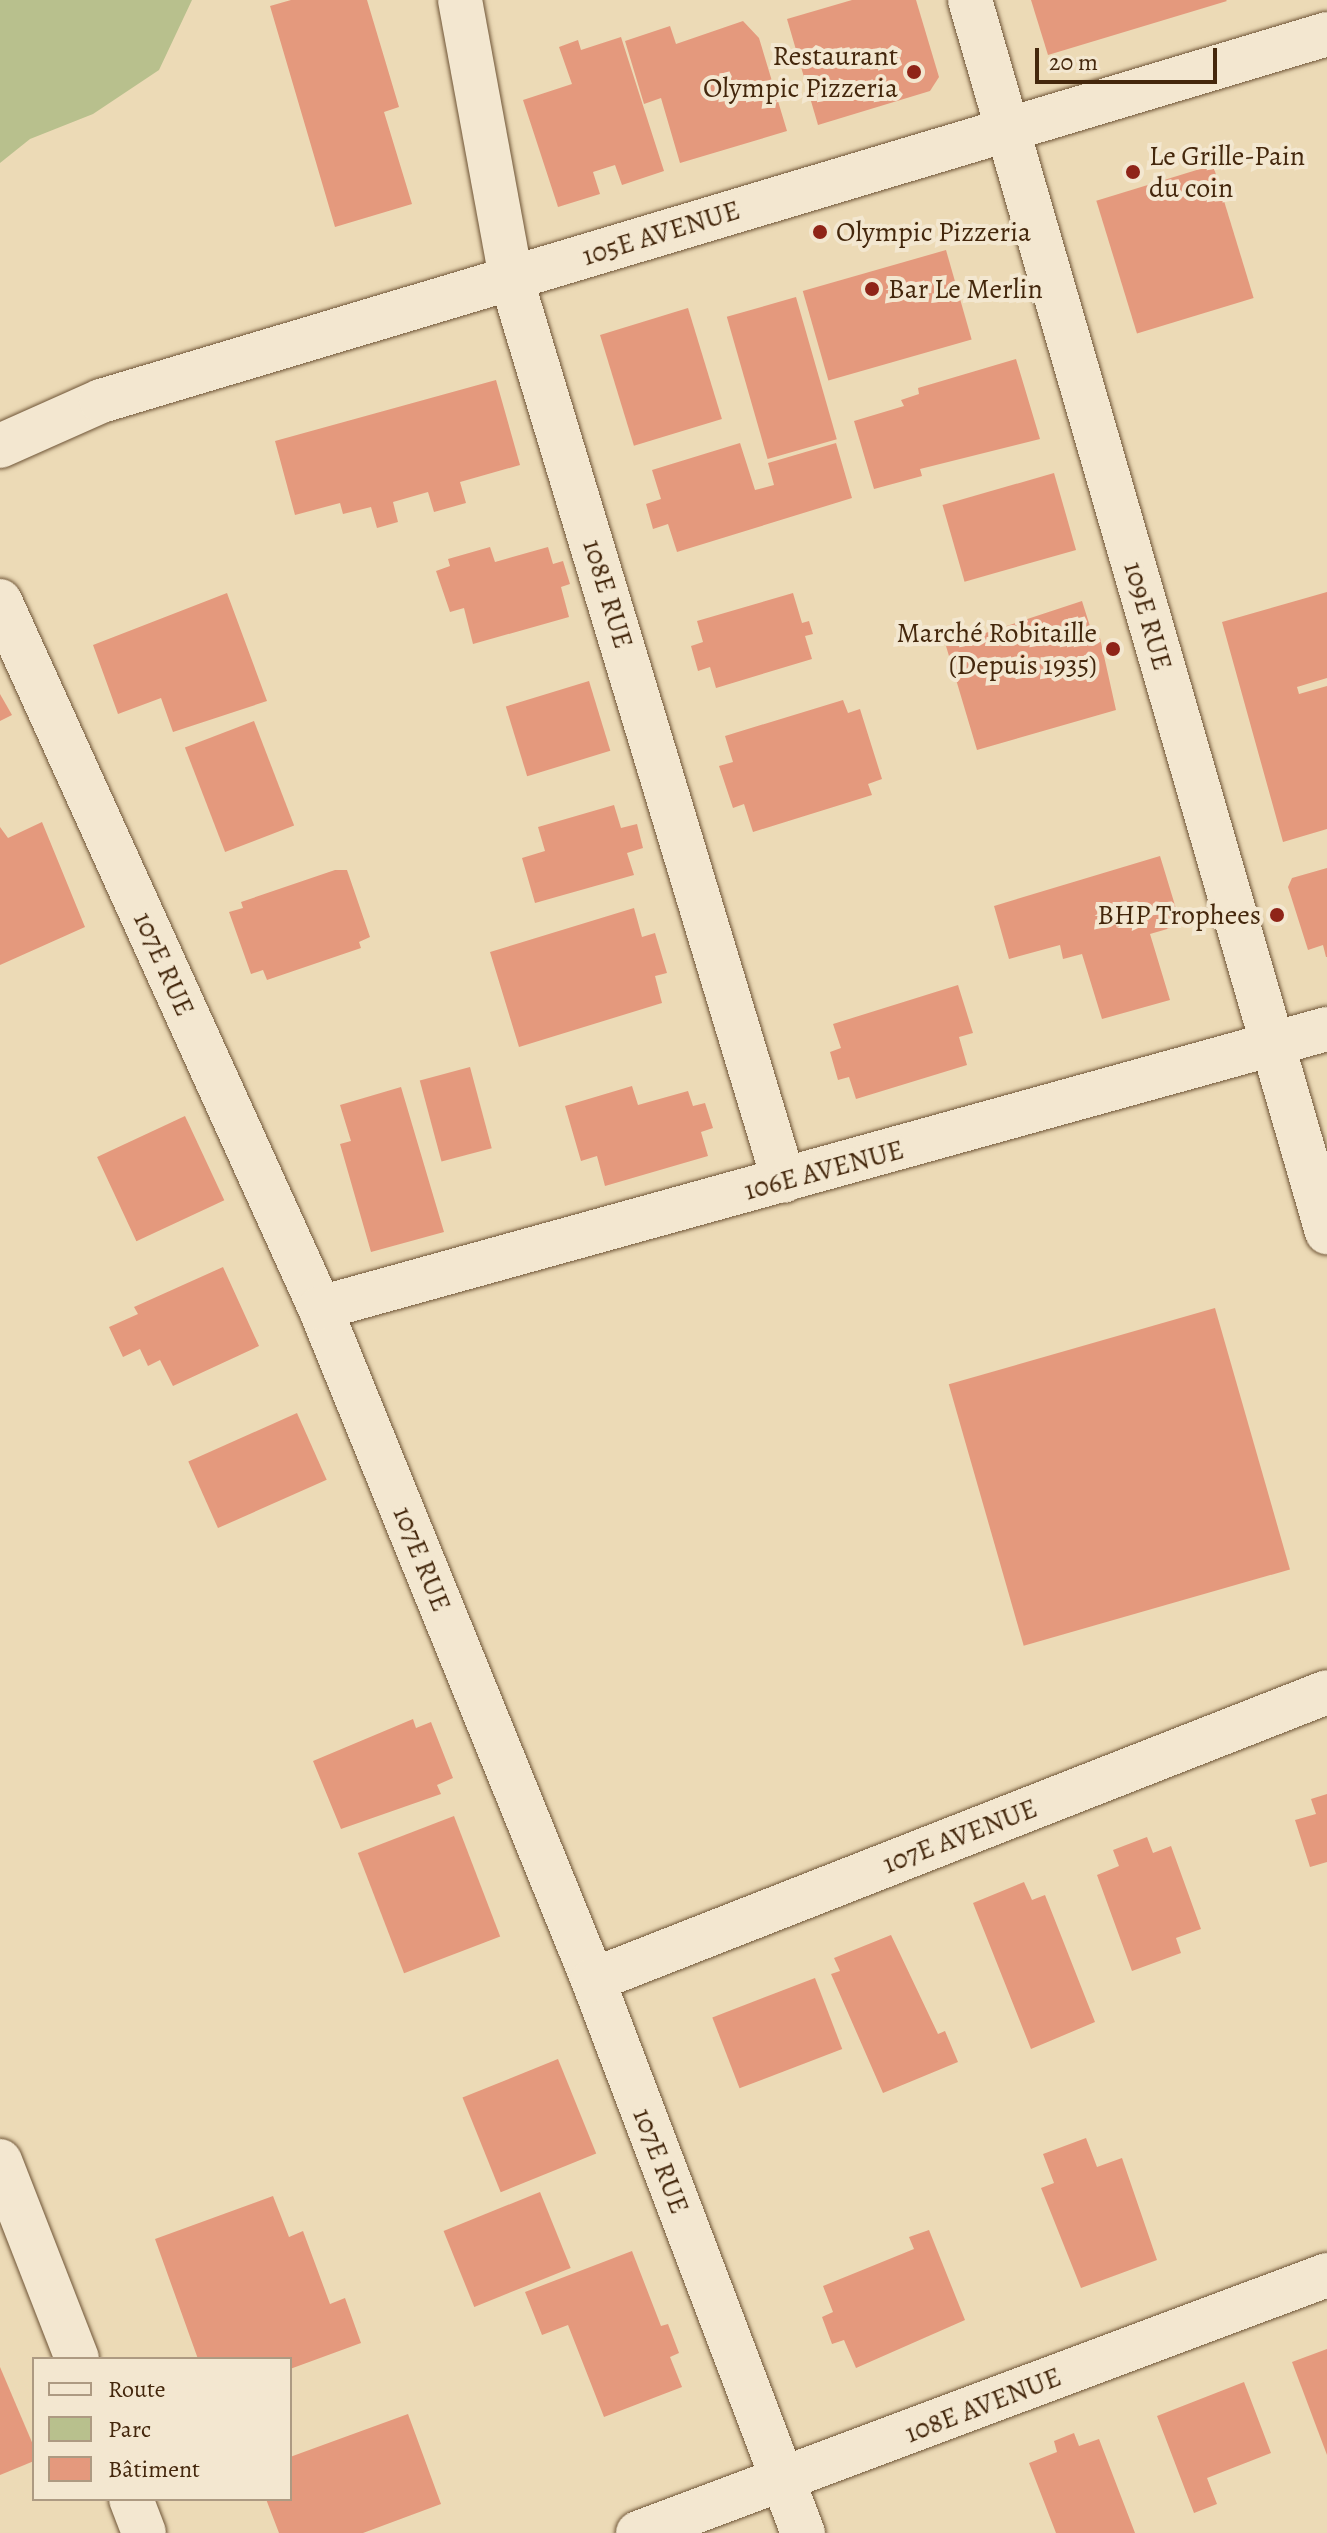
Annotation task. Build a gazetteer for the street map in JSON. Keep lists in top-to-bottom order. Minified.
{"streets":{"street":["105E AVENUE","108E RUE","109E RUE","107E RUE","106E AVENUE","107E AVENUE","108E AVENUE"]},"crossings":[["105E AVENUE","108E RUE"],["105E AVENUE","109E RUE"],["108E RUE","106E AVENUE"],["109E RUE","106E AVENUE"],["107E RUE","106E AVENUE"],["107E RUE","107E AVENUE"],["107E RUE","108E AVENUE"]],"places":["Restaurant Olympic Pizzeria","Le Grille-Pain du coin","Olympic Pizzeria","Bar Le Merlin","Marché Robitaille (Depuis 1935)","BHP Trophees"],"legend":["Route","Parc","Bâtiment"],"scale_bar":"20 m"}
